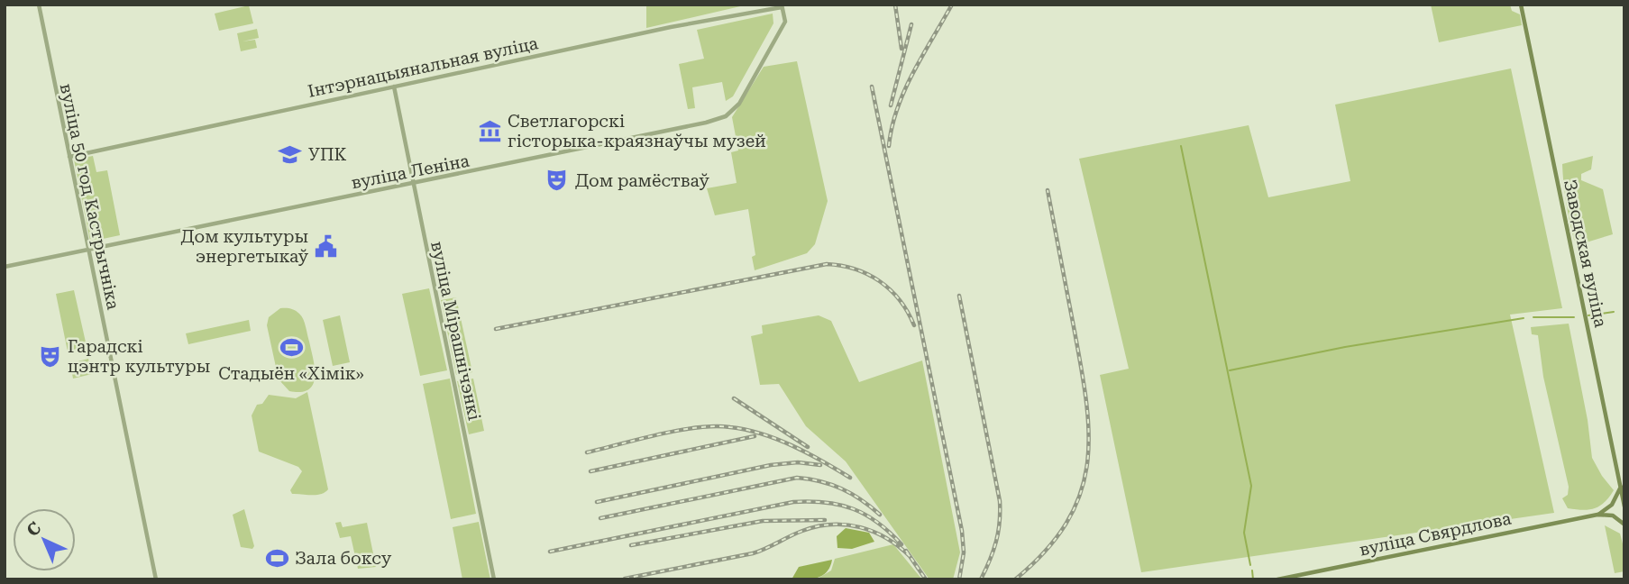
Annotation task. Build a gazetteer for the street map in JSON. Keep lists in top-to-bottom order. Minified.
{"streets":{"main road":["Заводская вуліца","вуліца Свярдлова"],"street":["Інтэрнацыянальная вуліца","вуліца Леніна","вуліца 50 год Кастрычніка","вуліца Мірашнічэнкі"]},"crossings":[["Інтэрнацыянальная вуліца","вуліца Леніна"],["Інтэрнацыянальная вуліца","вуліца 50 год Кастрычніка"],["Інтэрнацыянальная вуліца","вуліца Мірашнічэнкі"],["вуліца Леніна","вуліца 50 год Кастрычніка"],["вуліца Леніна","вуліца Мірашнічэнкі"]],"places":{"museum":["Светлагорскі гісторыка-краязнаўчы музей"],"school or university":["УПК"],"theatre":["Дом рамёстваў","Гарадскі цэнтр культуры"],"public building":["Дом культуры энергетыкаў"],"sports":["Стадыён «Хімік»","Зала боксу"]},"north":"top left"}
